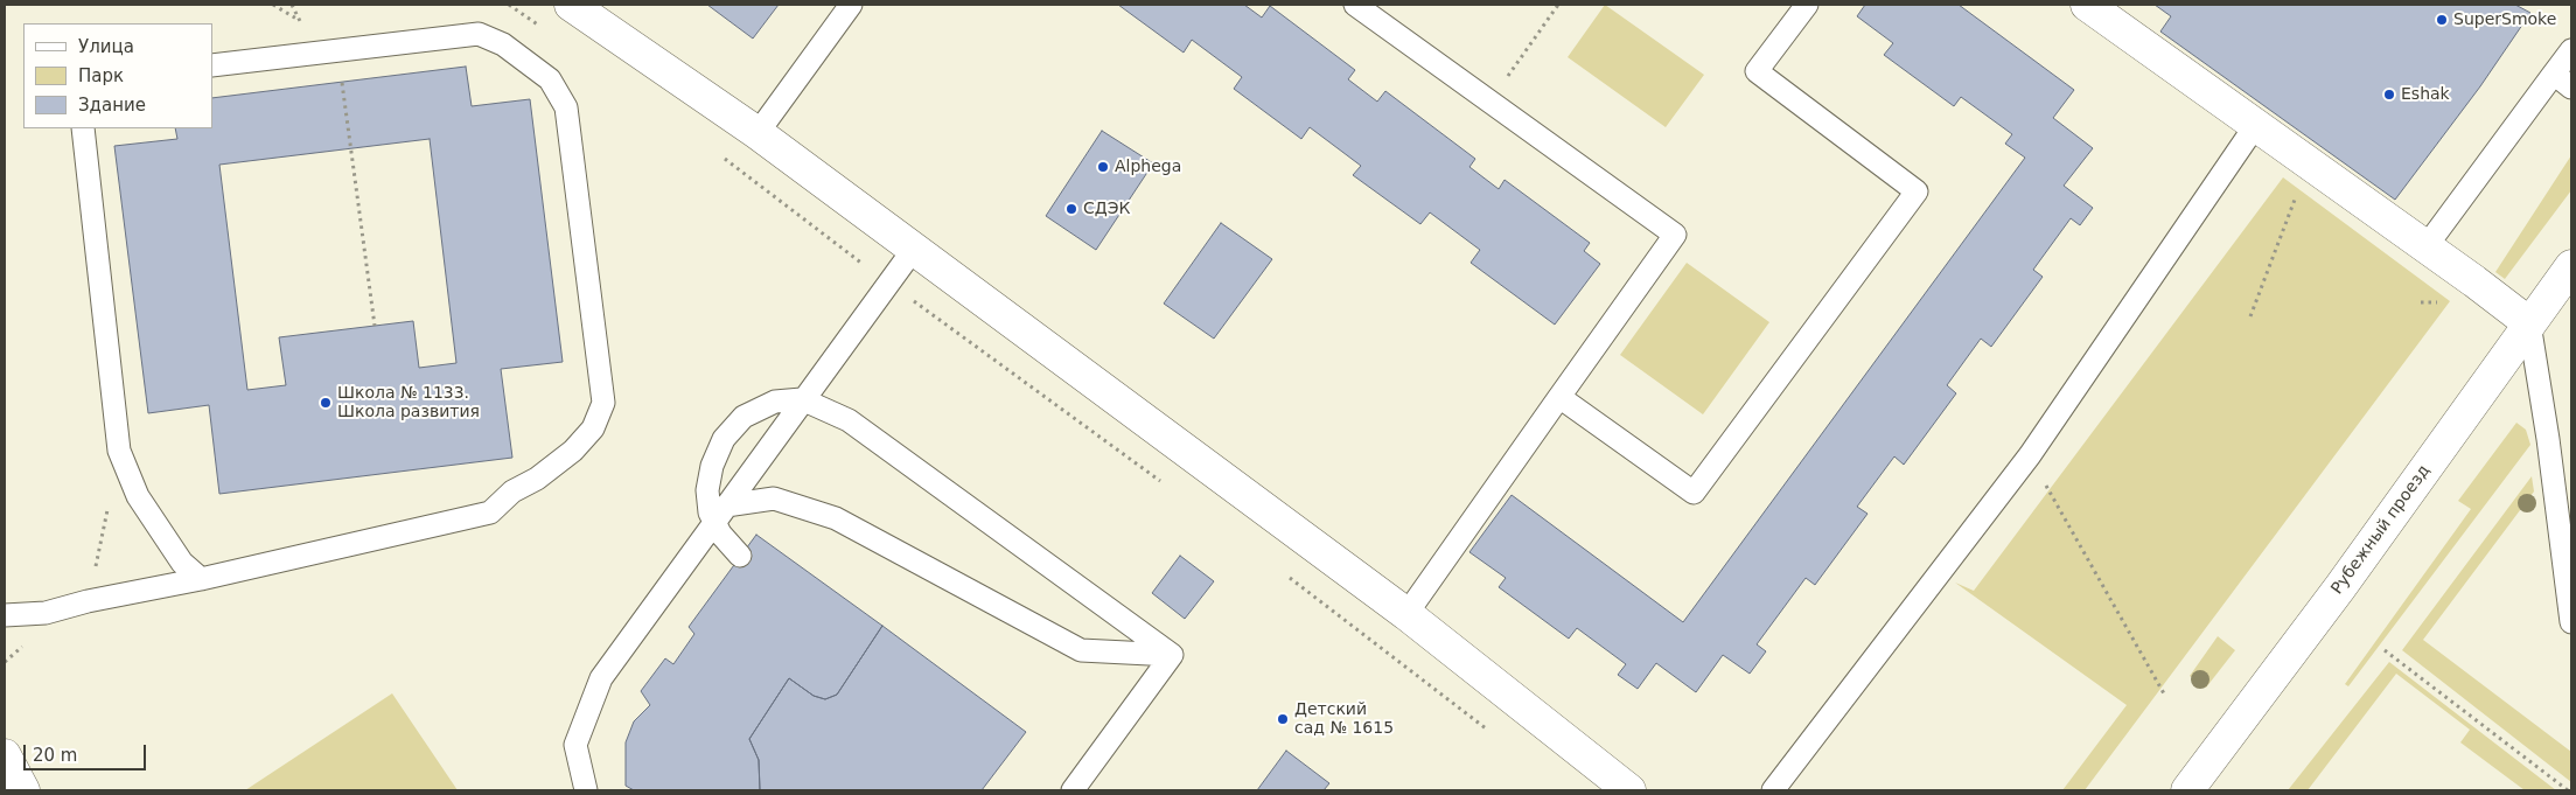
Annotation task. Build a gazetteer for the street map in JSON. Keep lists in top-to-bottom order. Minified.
{"streets":{"street":["Рубежный проезд"]},"places":["SuperSmoke","Eshak","Alphega","СДЭК","Школа № 1133. Школа развития","Детский сад № 1615"],"legend":["Улица","Парк","Здание"],"scale_bar":"20 m"}
